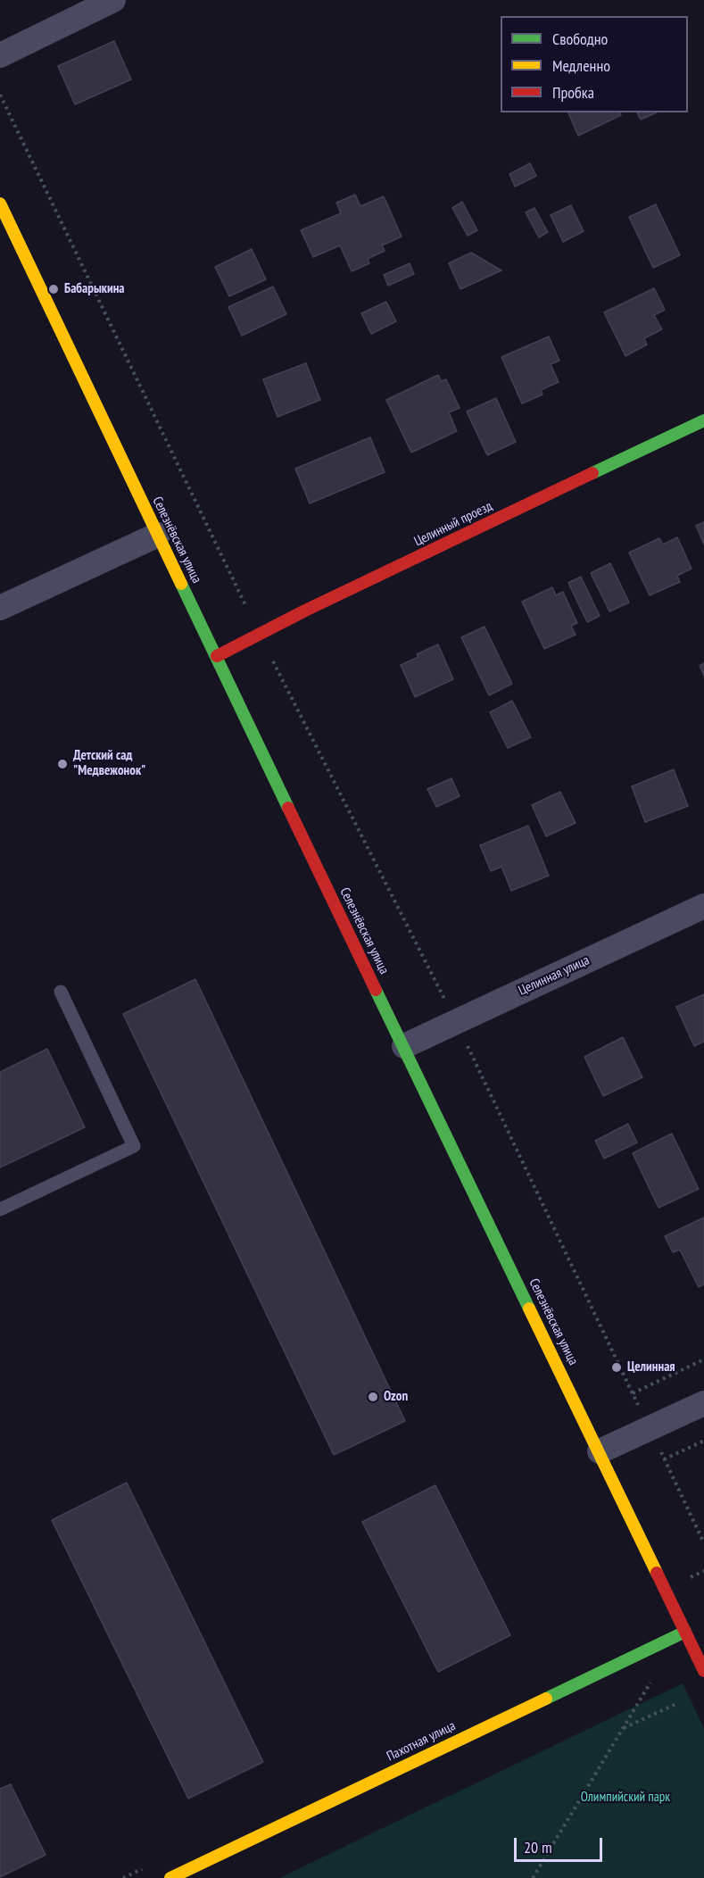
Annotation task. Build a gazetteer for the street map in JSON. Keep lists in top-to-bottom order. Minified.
{"streets":{"street":["Целинный проезд","Селезнёвская улица","Целинная улица","Пахотная улица"]},"crossings":[["Целинный проезд","Селезнёвская улица"],["Селезнёвская улица","Целинная улица"],["Селезнёвская улица","Пахотная улица"]],"parks":["Олимпийский парк"],"places":["Бабарыкина","Детский сад \"Медвежонок\"","Целинная","Ozon"],"legend":["Свободно","Медленно","Пробка"],"scale_bar":"20 m"}
